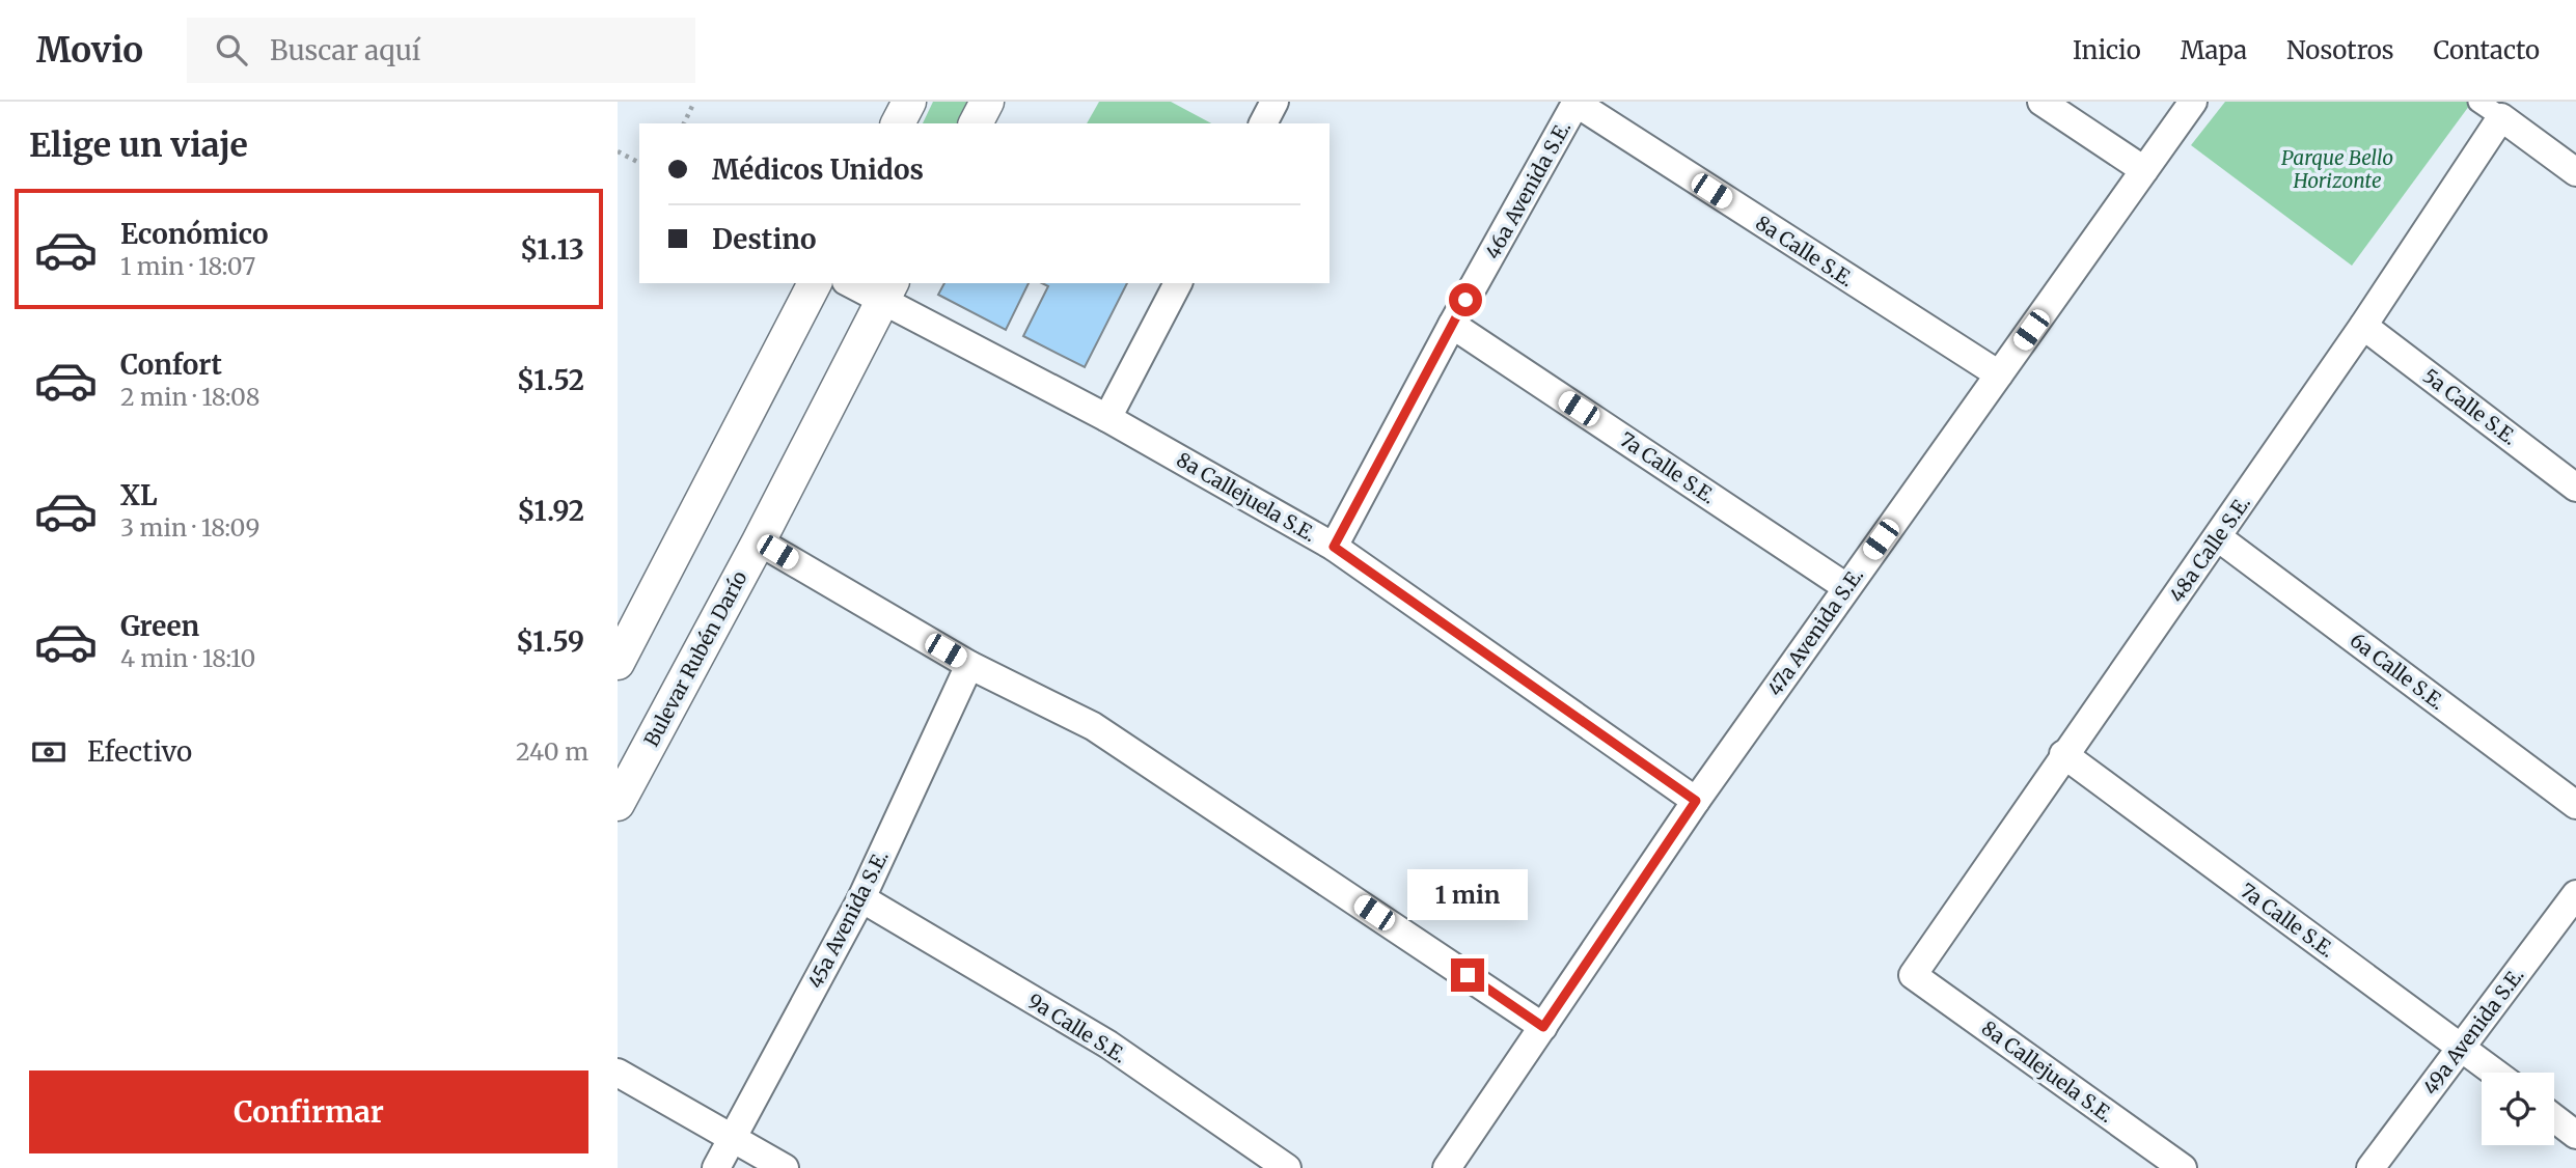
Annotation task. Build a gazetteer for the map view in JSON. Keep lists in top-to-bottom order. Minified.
{"streets":{"street":["46a Avenida S.E.","8a Calle S.E.","5a Calle S.E.","7a Calle S.E.","8a Callejuela S.E.","48a Calle S.E.","47a Avenida S.E.","Bulevar Rubén Darío","6a Calle S.E.","45a Avenida S.E.","9a Calle S.E.","49a Avenida S.E."]},"crossings":[["46a Avenida S.E.","8a Calle S.E."],["46a Avenida S.E.","7a Calle S.E."],["46a Avenida S.E.","8a Callejuela S.E."],["8a Calle S.E.","47a Avenida S.E."],["5a Calle S.E.","48a Calle S.E."],["7a Calle S.E.","48a Calle S.E."],["7a Calle S.E.","47a Avenida S.E."],["7a Calle S.E.","49a Avenida S.E."],["8a Callejuela S.E.","48a Calle S.E."],["8a Callejuela S.E.","47a Avenida S.E."],["8a Callejuela S.E.","Bulevar Rubén Darío"],["48a Calle S.E.","6a Calle S.E."],["45a Avenida S.E.","9a Calle S.E."]],"parks":["Parque Bello Horizonte"],"page":{"header":"Movio","search":"Buscar aquí","nav":["Inicio","Mapa","Nosotros","Contacto"],"heading":"Elige un viaje","banner":["Médicos Unidos","Destino"],"list":[{"name":"Económico","note":"1 min · 18:07","value":"$1.13"},{"name":"Confort","note":"2 min · 18:08","value":"$1.52"},{"name":"XL","note":"3 min · 18:09","value":"$1.92"},{"name":"Green","note":"4 min · 18:10","value":"$1.59"}],"pay":["Efectivo","240 m"],"bubble":"1 min","buttons":"Confirmar"}}
